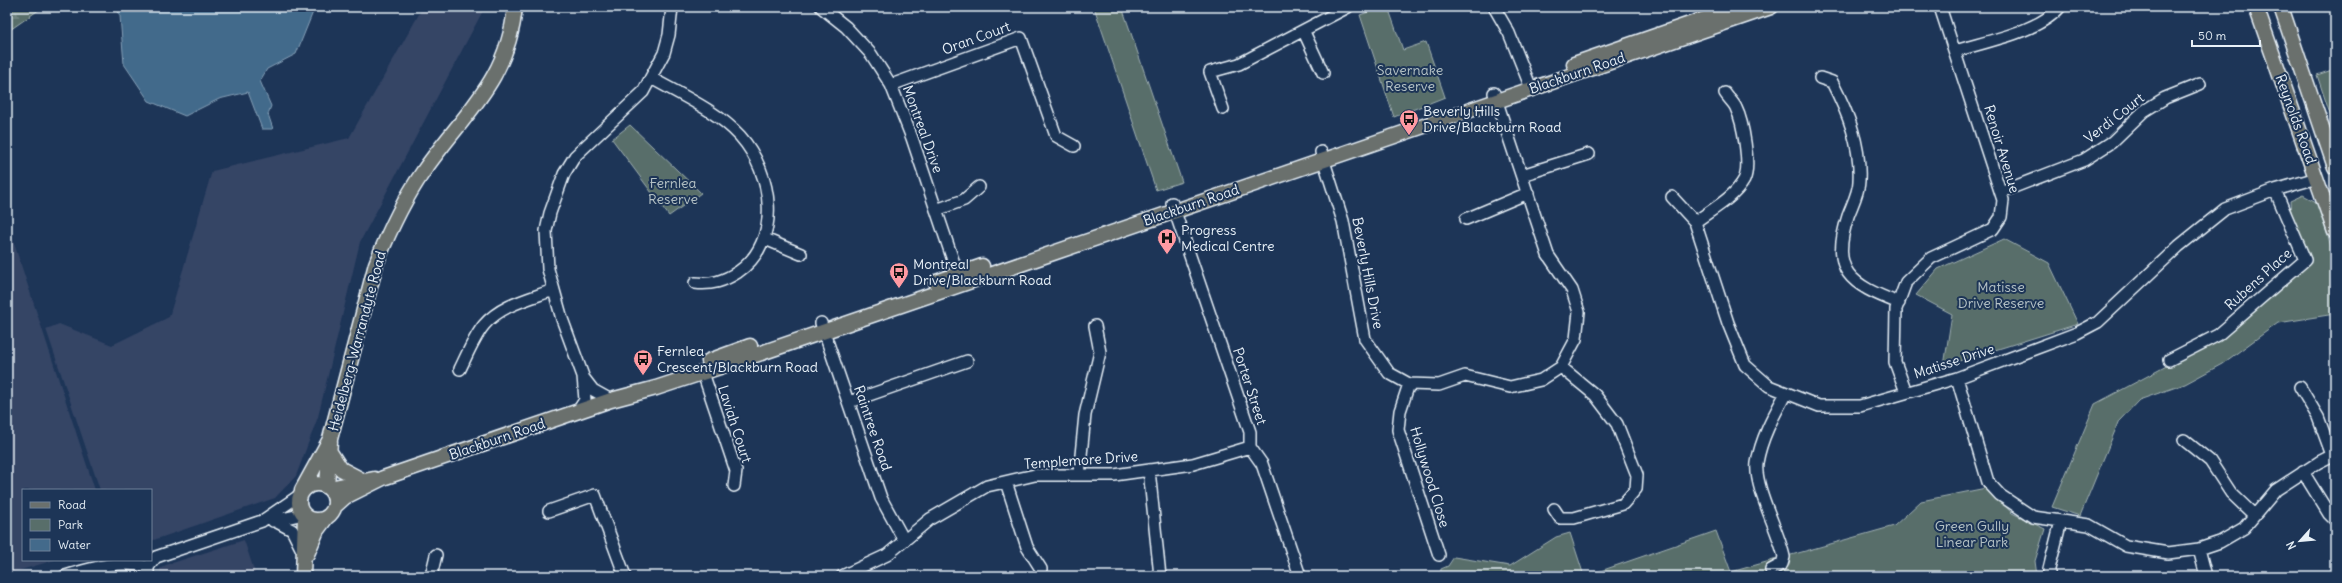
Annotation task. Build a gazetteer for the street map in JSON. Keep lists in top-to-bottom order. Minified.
{"streets":{"main road":["Blackburn Road","Reynolds Road","Heidelberg-Warrandyte Road"],"street":["Oran Court","Verdi Court","Montreal Drive","Renoir Avenue","Beverly Hills Drive","Rubens Place","Matisse Drive","Porter Street","Laviah Court","Raintree Road","Templemore Drive","Hollywood Close"]},"crossings":[["Oran Court","Montreal Drive"],["Blackburn Road","Montreal Drive"],["Blackburn Road","Beverly Hills Drive"],["Blackburn Road","Heidelberg-Warrandyte Road"],["Blackburn Road","Porter Street"],["Blackburn Road","Laviah Court"],["Blackburn Road","Raintree Road"],["Verdi Court","Renoir Avenue"],["Reynolds Road","Matisse Drive"],["Renoir Avenue","Matisse Drive"],["Beverly Hills Drive","Hollywood Close"],["Rubens Place","Matisse Drive"],["Porter Street","Templemore Drive"],["Raintree Road","Templemore Drive"]],"parks":["Savernake Reserve","Fernlea Reserve","Matisse Drive Reserve","Green Gully Linear Park"],"places":{"bus stop":["Beverly Hills Drive/Blackburn Road","Montreal Drive/Blackburn Road","Fernlea Crescent/Blackburn Road"],"hospital":["Progress Medical Centre"]},"legend":["Road","Park","Water"],"scale_bar":"50 m","north":"bottom left"}
